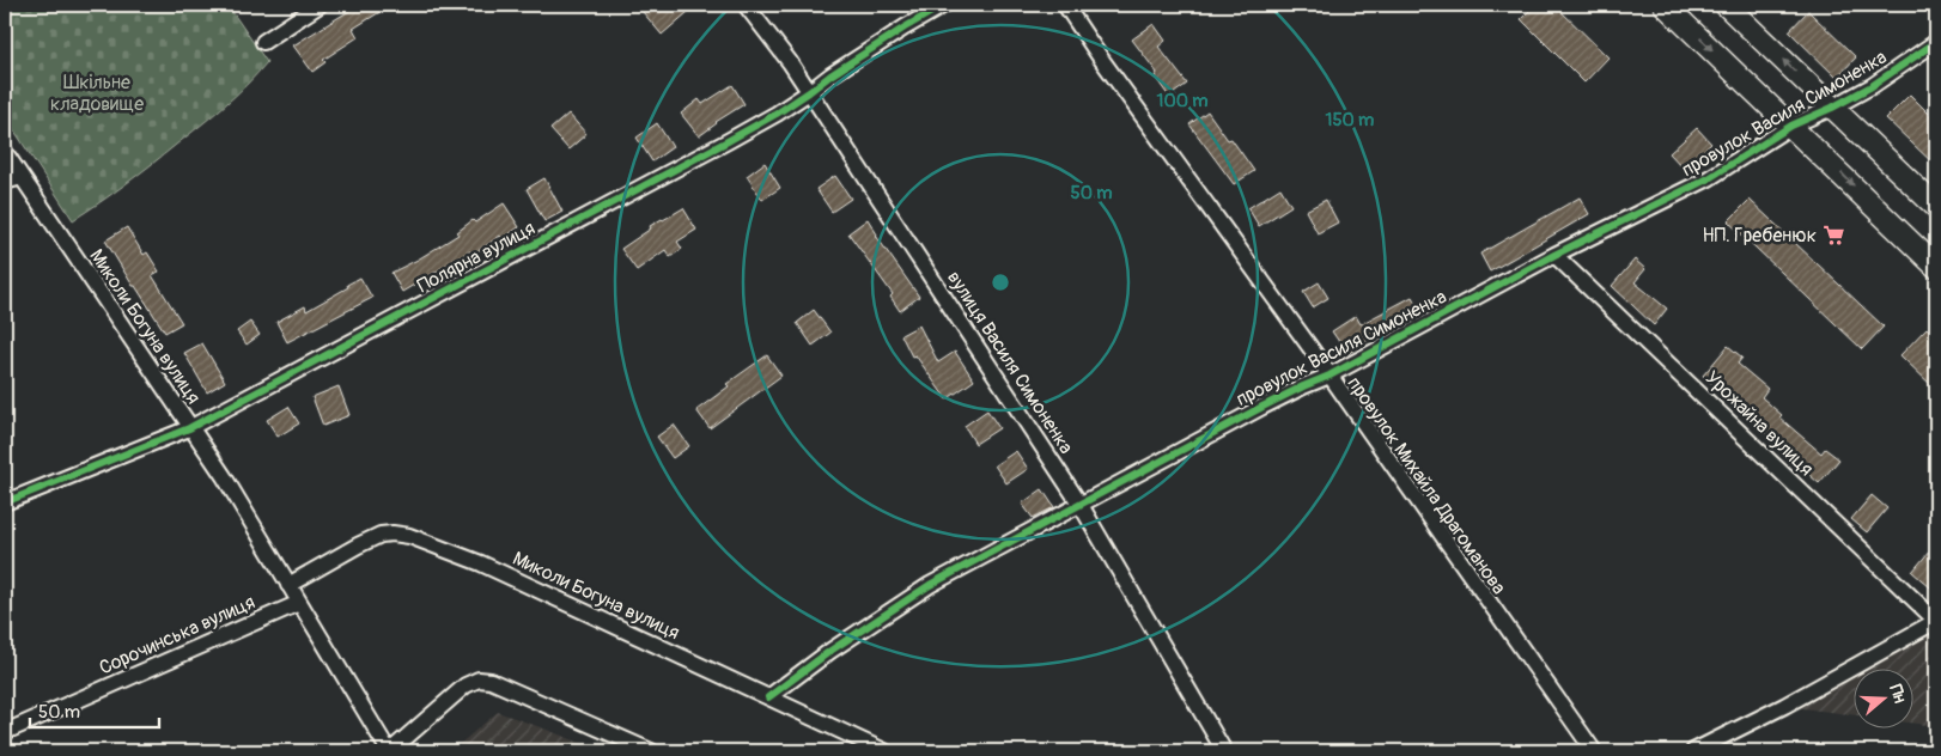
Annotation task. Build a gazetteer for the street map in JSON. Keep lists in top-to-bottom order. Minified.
{"streets":{"street":["провулок Василя Симоненка","Полярна вулиця","Миколи Богуна вулиця","вулиця Василя Симоненка","Урожайна вулиця","провулок Михайла Драгоманова","Сорочинська вулиця"]},"crossings":[["провулок Василя Симоненка","Миколи Богуна вулиця"],["провулок Василя Симоненка","вулиця Василя Симоненка"],["провулок Василя Симоненка","Урожайна вулиця"],["провулок Василя Симоненка","провулок Михайла Драгоманова"],["Полярна вулиця","Миколи Богуна вулиця"],["Полярна вулиця","вулиця Василя Симоненка"],["Миколи Богуна вулиця","Сорочинська вулиця"]],"parks":["Шкільне кладовище"],"places":{"supermarket":["НП. Гребенюк"]},"scale_bar":"50 m","north":"right","rings":["100 m","150 m","50 m"]}
